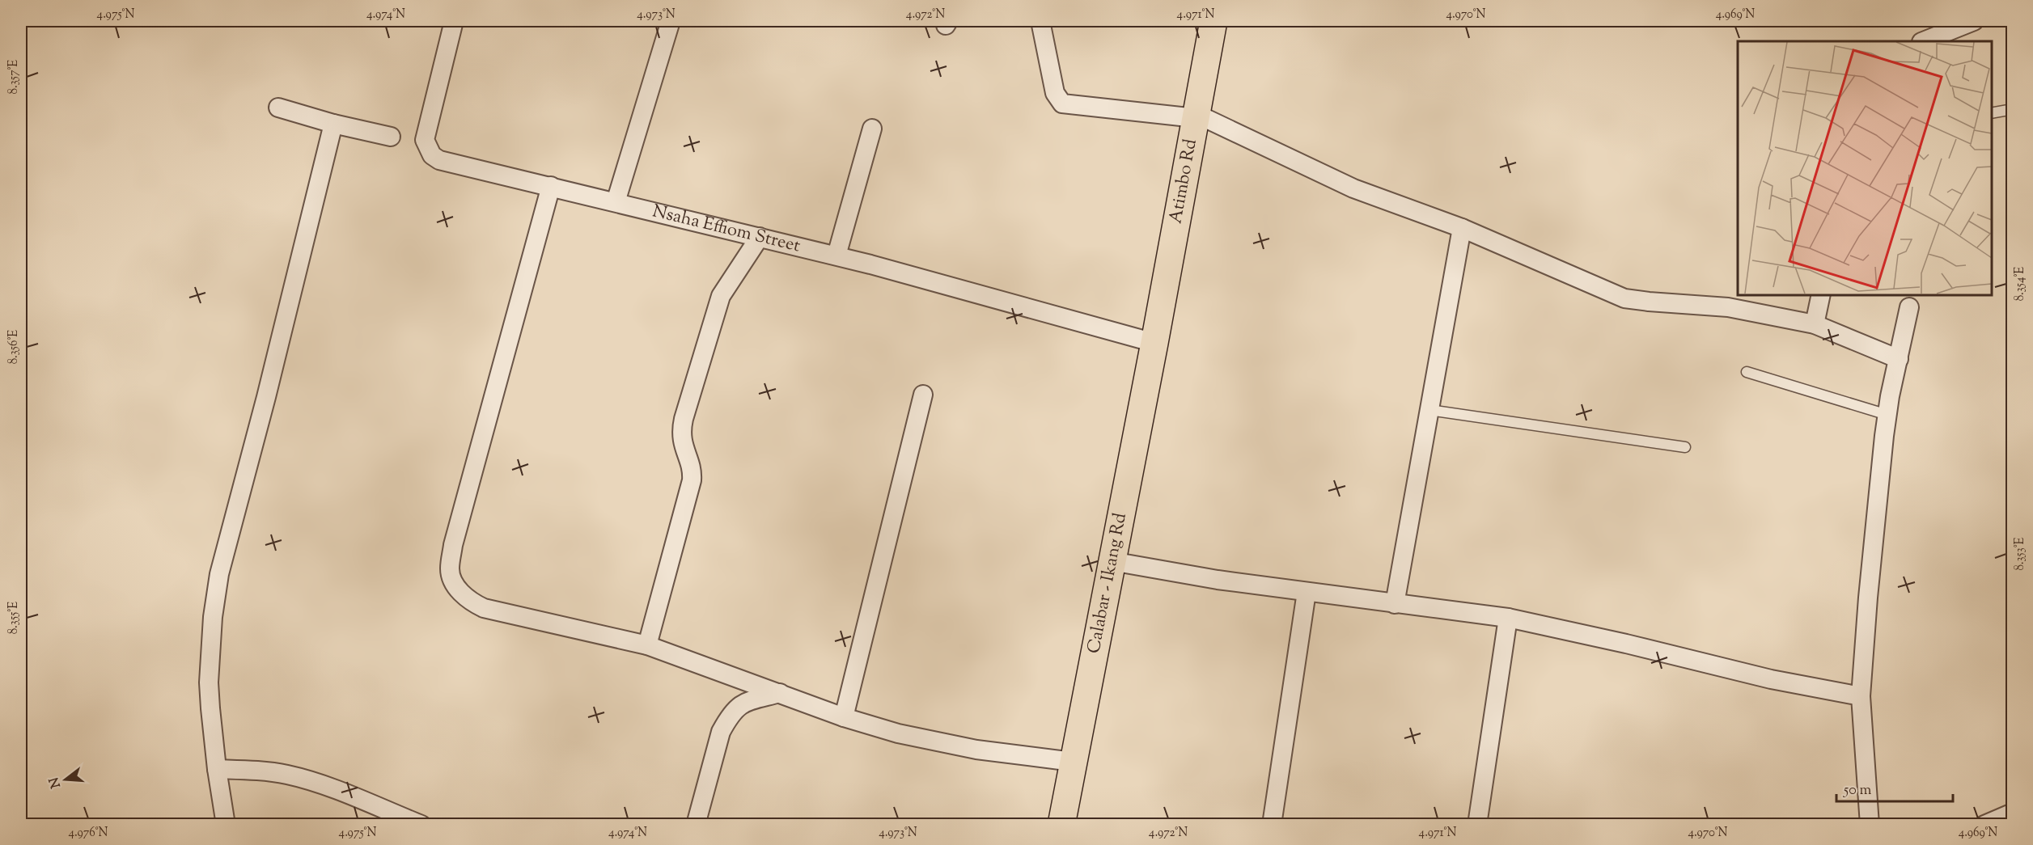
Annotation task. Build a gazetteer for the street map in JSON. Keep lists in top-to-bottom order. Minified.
{"streets":{"main road":["Atimbo Rd","Calabar - Ikang Rd"],"street":["Nsaha Effiom Street"]},"crossings":[["Atimbo Rd","Nsaha Effiom Street"],["Atimbo Rd","Calabar - Ikang Rd"],["Nsaha Effiom Street","Calabar - Ikang Rd"]],"scale_bar":"50 m","north":"left","coordinates":["4.975°N","4.974°N","4.973°N","4.972°N","4.971°N","4.970°N","4.969°N","8.357°E","8.354°E","8.356°E","8.353°E","8.355°E","4.976°N"]}
